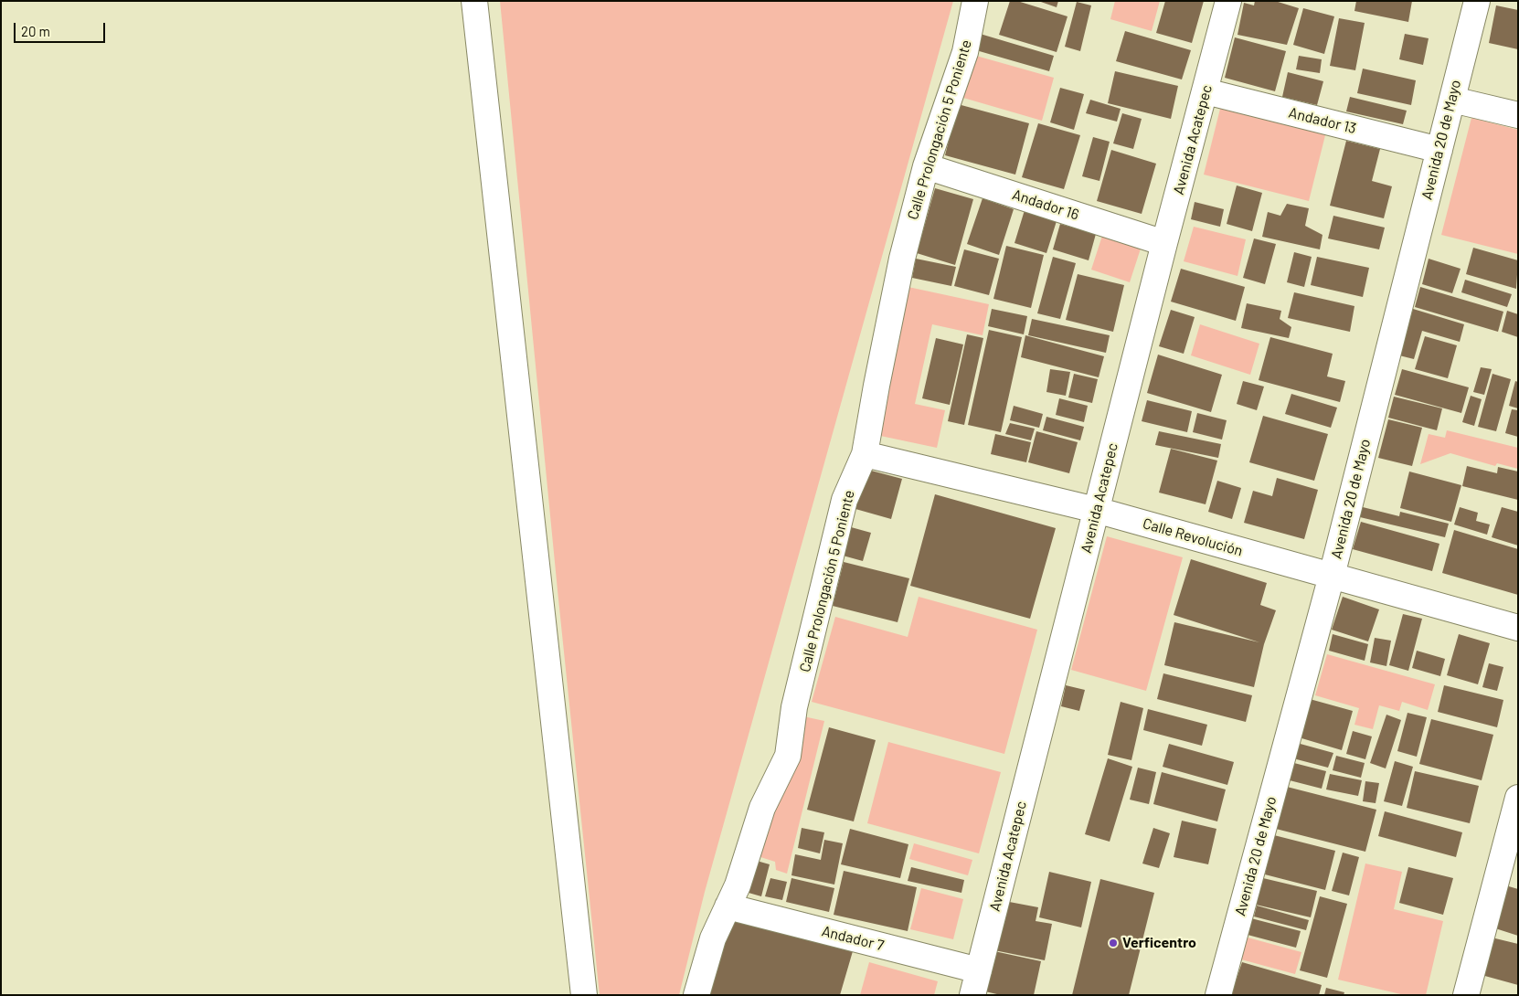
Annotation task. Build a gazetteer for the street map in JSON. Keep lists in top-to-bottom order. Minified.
{"streets":{"street":["Andador 13","Calle Prolongación 5 Poniente","Avenida Acatepec","Avenida 20 de Mayo","Andador 16","Calle Revolución","Andador 7"]},"crossings":[["Andador 13","Avenida Acatepec"],["Andador 13","Avenida 20 de Mayo"],["Calle Prolongación 5 Poniente","Andador 16"],["Calle Prolongación 5 Poniente","Calle Revolución"],["Calle Prolongación 5 Poniente","Andador 7"],["Avenida Acatepec","Andador 16"],["Avenida Acatepec","Calle Revolución"],["Avenida Acatepec","Andador 7"],["Avenida 20 de Mayo","Calle Revolución"]],"places":["Verficentro"],"scale_bar":"20 m"}
